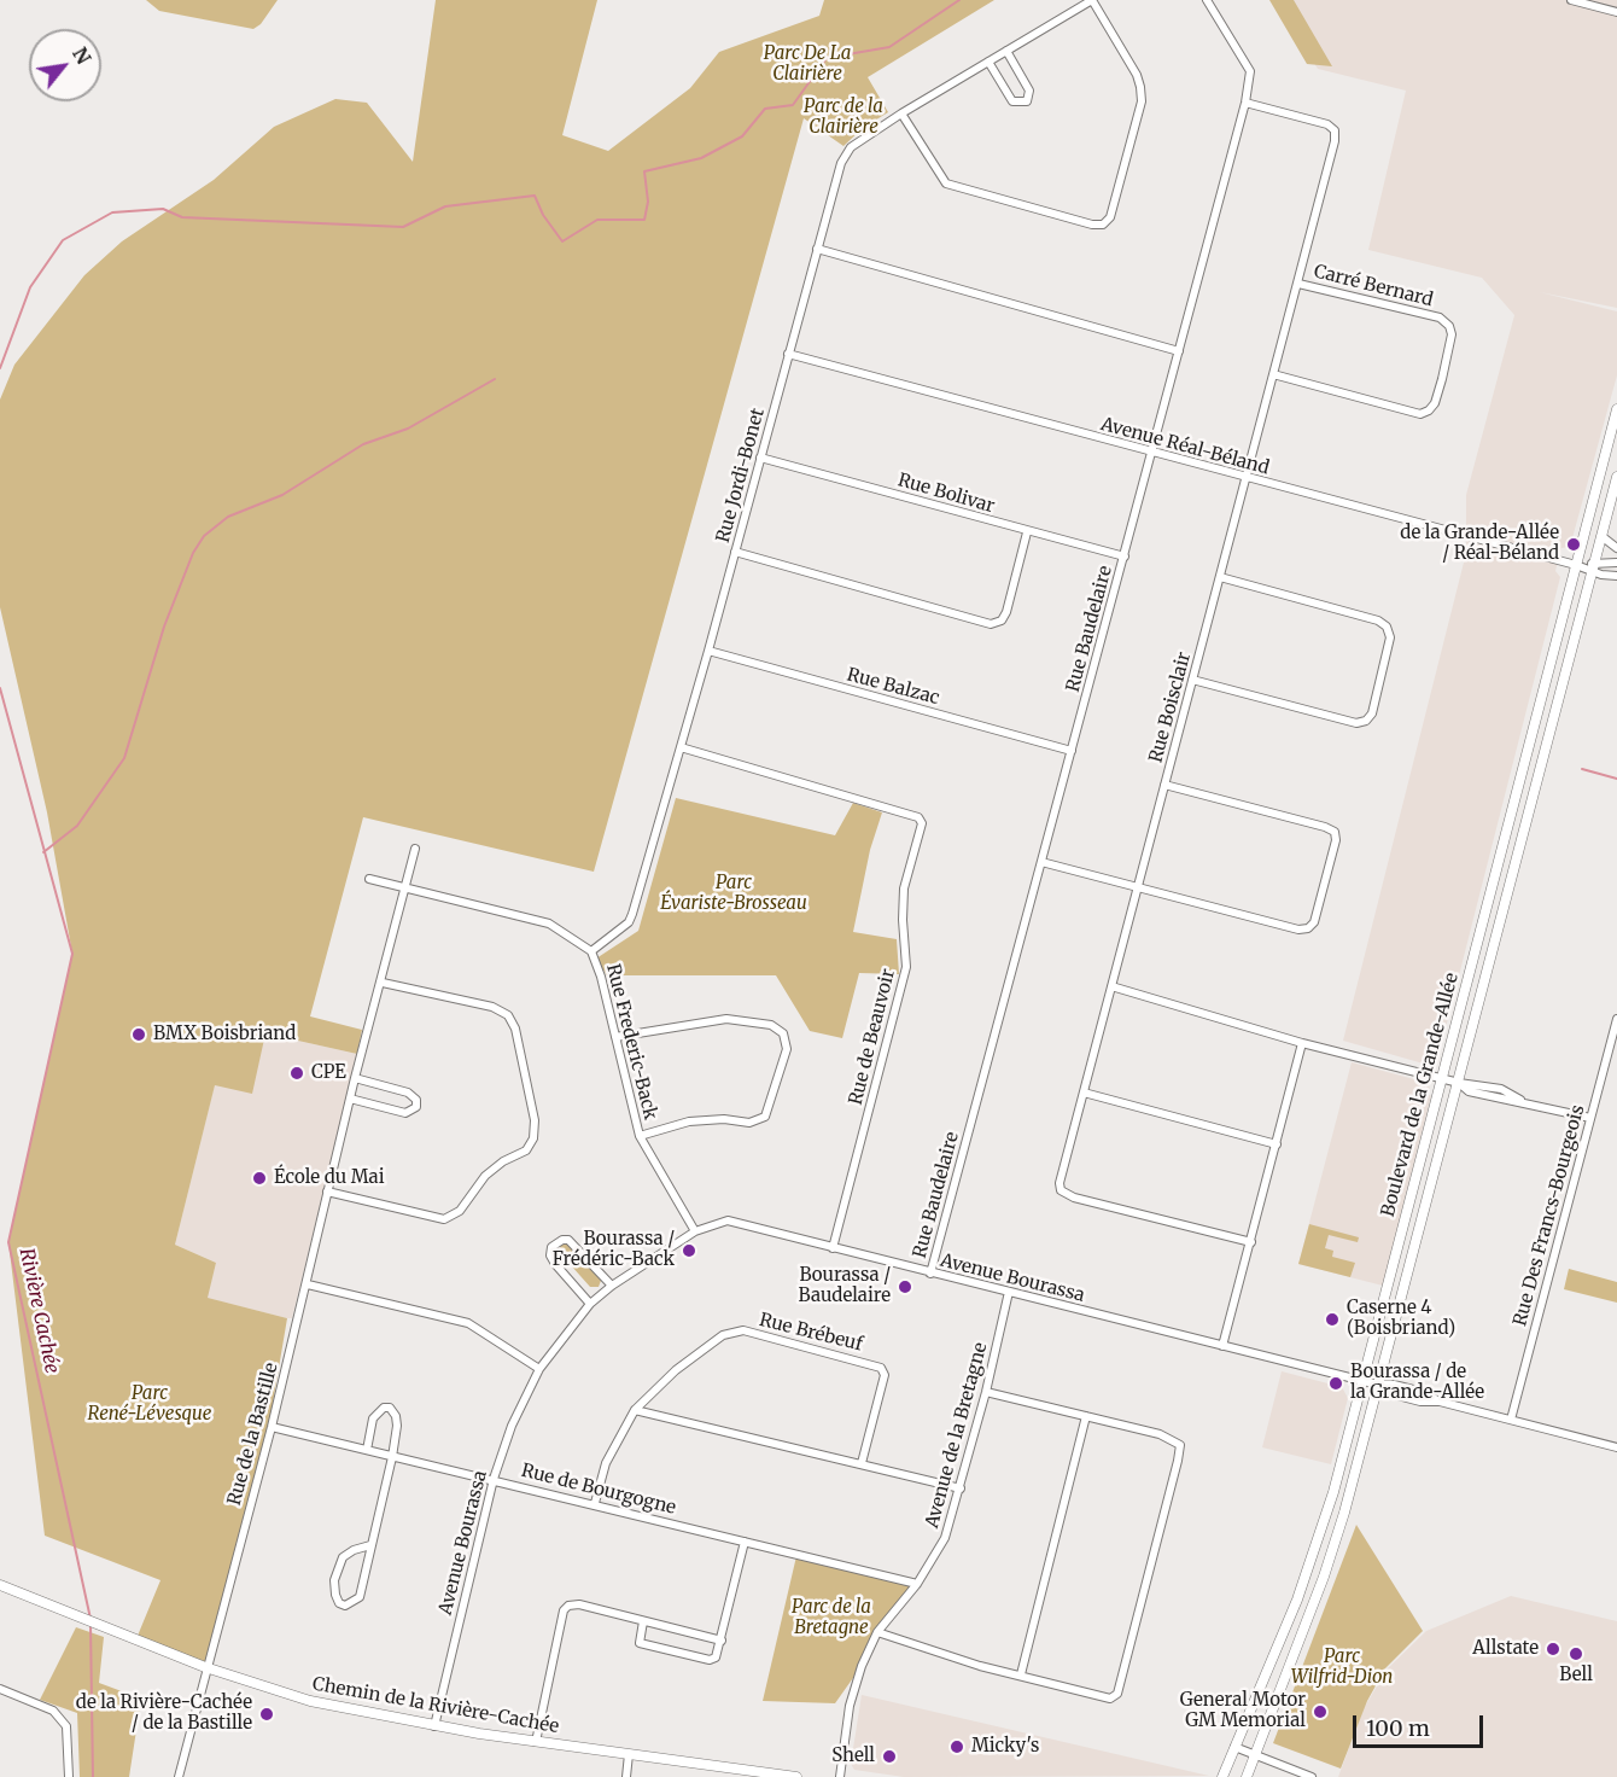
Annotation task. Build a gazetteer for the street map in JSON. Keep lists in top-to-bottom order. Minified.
{"streets":{"street":["Carré Bernard","Avenue Réal-Béland","Rue Jordi-Bonet","Rue Bolivar","Rue Baudelaire","Rue Balzac","Rue Boisclair","Rue de Beauvoir","Rue Frederic-Back","Boulevard de la Grande-Allée","Rue Des Francs-Bourgeois","Avenue Bourassa","Rue Brébeuf","Rue de la Bastille","Avenue de la Bretagne","Rue de Bourgogne","Chemin de la Rivière-Cachée"]},"crossings":[["Carré Bernard","Rue Boisclair"],["Avenue Réal-Béland","Rue Jordi-Bonet"],["Avenue Réal-Béland","Rue Baudelaire"],["Avenue Réal-Béland","Rue Boisclair"],["Avenue Réal-Béland","Boulevard de la Grande-Allée"],["Rue Jordi-Bonet","Rue Bolivar"],["Rue Jordi-Bonet","Rue Balzac"],["Rue Jordi-Bonet","Rue de Beauvoir"],["Rue Jordi-Bonet","Rue Frederic-Back"],["Rue Bolivar","Rue Baudelaire"],["Rue Baudelaire","Rue Balzac"],["Rue Baudelaire","Rue Boisclair"],["Rue Baudelaire","Avenue Bourassa"],["Rue de Beauvoir","Avenue Bourassa"],["Rue Frederic-Back","Avenue Bourassa"],["Rue Frederic-Back","Rue de la Bastille"],["Boulevard de la Grande-Allée","Avenue Bourassa"],["Avenue Bourassa","Avenue de la Bretagne"],["Avenue Bourassa","Rue de Bourgogne"],["Avenue Bourassa","Chemin de la Rivière-Cachée"],["Rue Brébeuf","Rue de Bourgogne"],["Rue de la Bastille","Rue de Bourgogne"],["Rue de la Bastille","Chemin de la Rivière-Cachée"],["Avenue de la Bretagne","Rue de Bourgogne"]],"water":["Rivière Cachée"],"parks":["Parc De La Clairière","Parc de la Clairière","Parc Évariste-Brosseau","Parc René-Lévesque","Parc de la Bretagne","Parc Wilfrid-Dion"],"places":["de la Grande-Allée / Réal-Béland","BMX Boisbriand","CPE","École du Mai","Bourassa / Frédéric-Back","Bourassa / Baudelaire","Caserne 4 (Boisbriand)","Bourassa / de la Grande-Allée","Allstate","Bell","General Motor GM Memorial","de la Rivière-Cachée / de la Bastille","Micky's","Shell"],"scale_bar":"100 m","north":"top right"}
